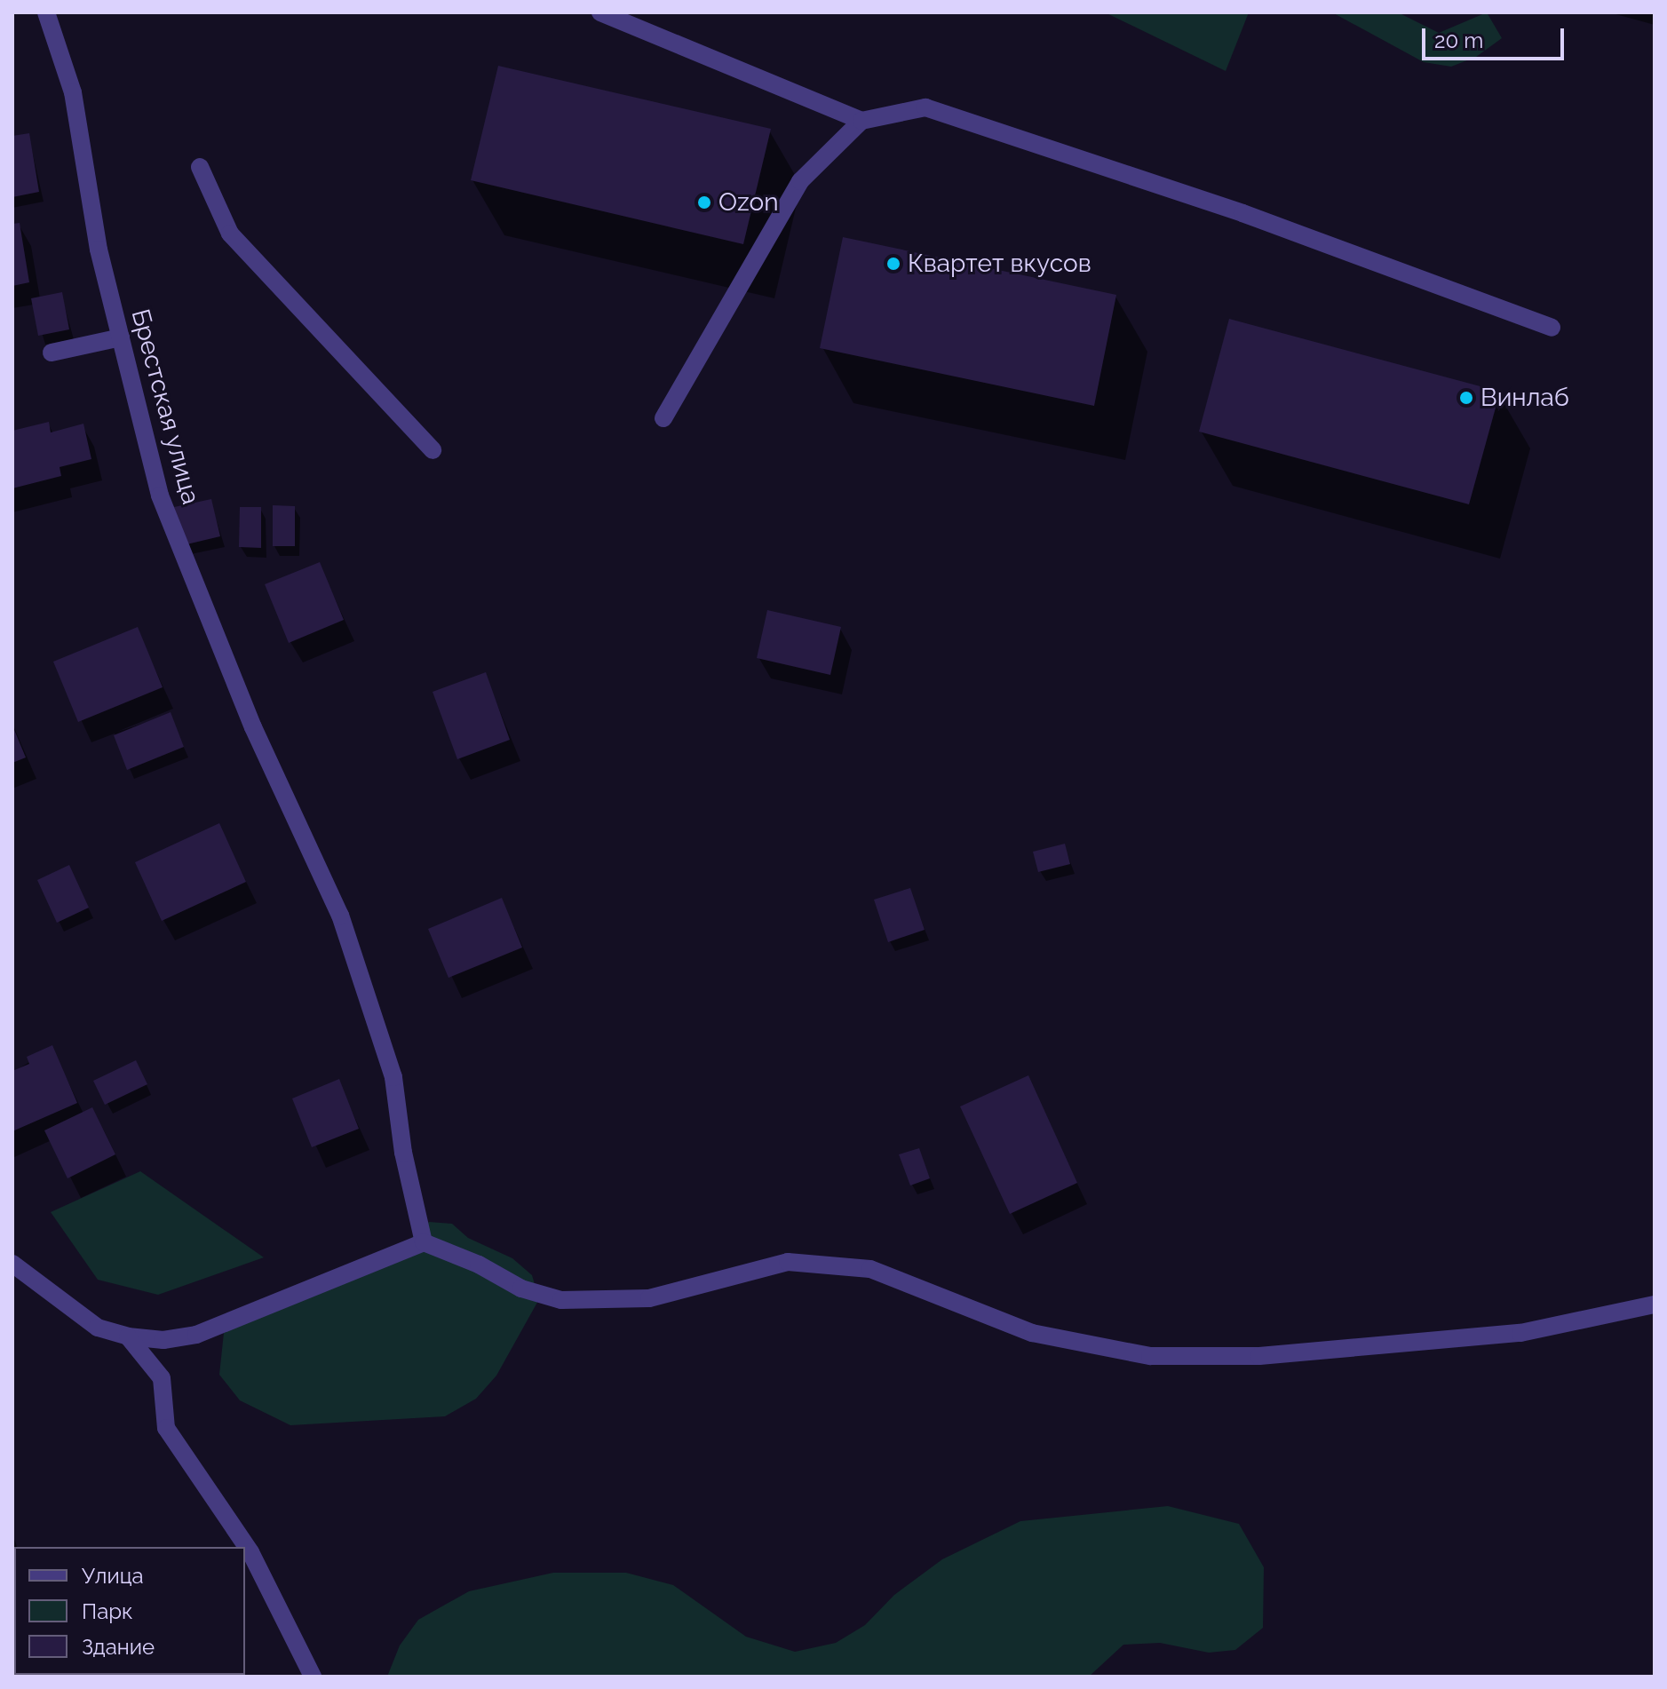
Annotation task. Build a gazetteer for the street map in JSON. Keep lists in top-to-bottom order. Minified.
{"streets":{"street":["Брестская улица"]},"places":["Ozon","Квартет вкусов","Винлаб"],"legend":["Улица","Парк","Здание"],"scale_bar":"20 m"}
